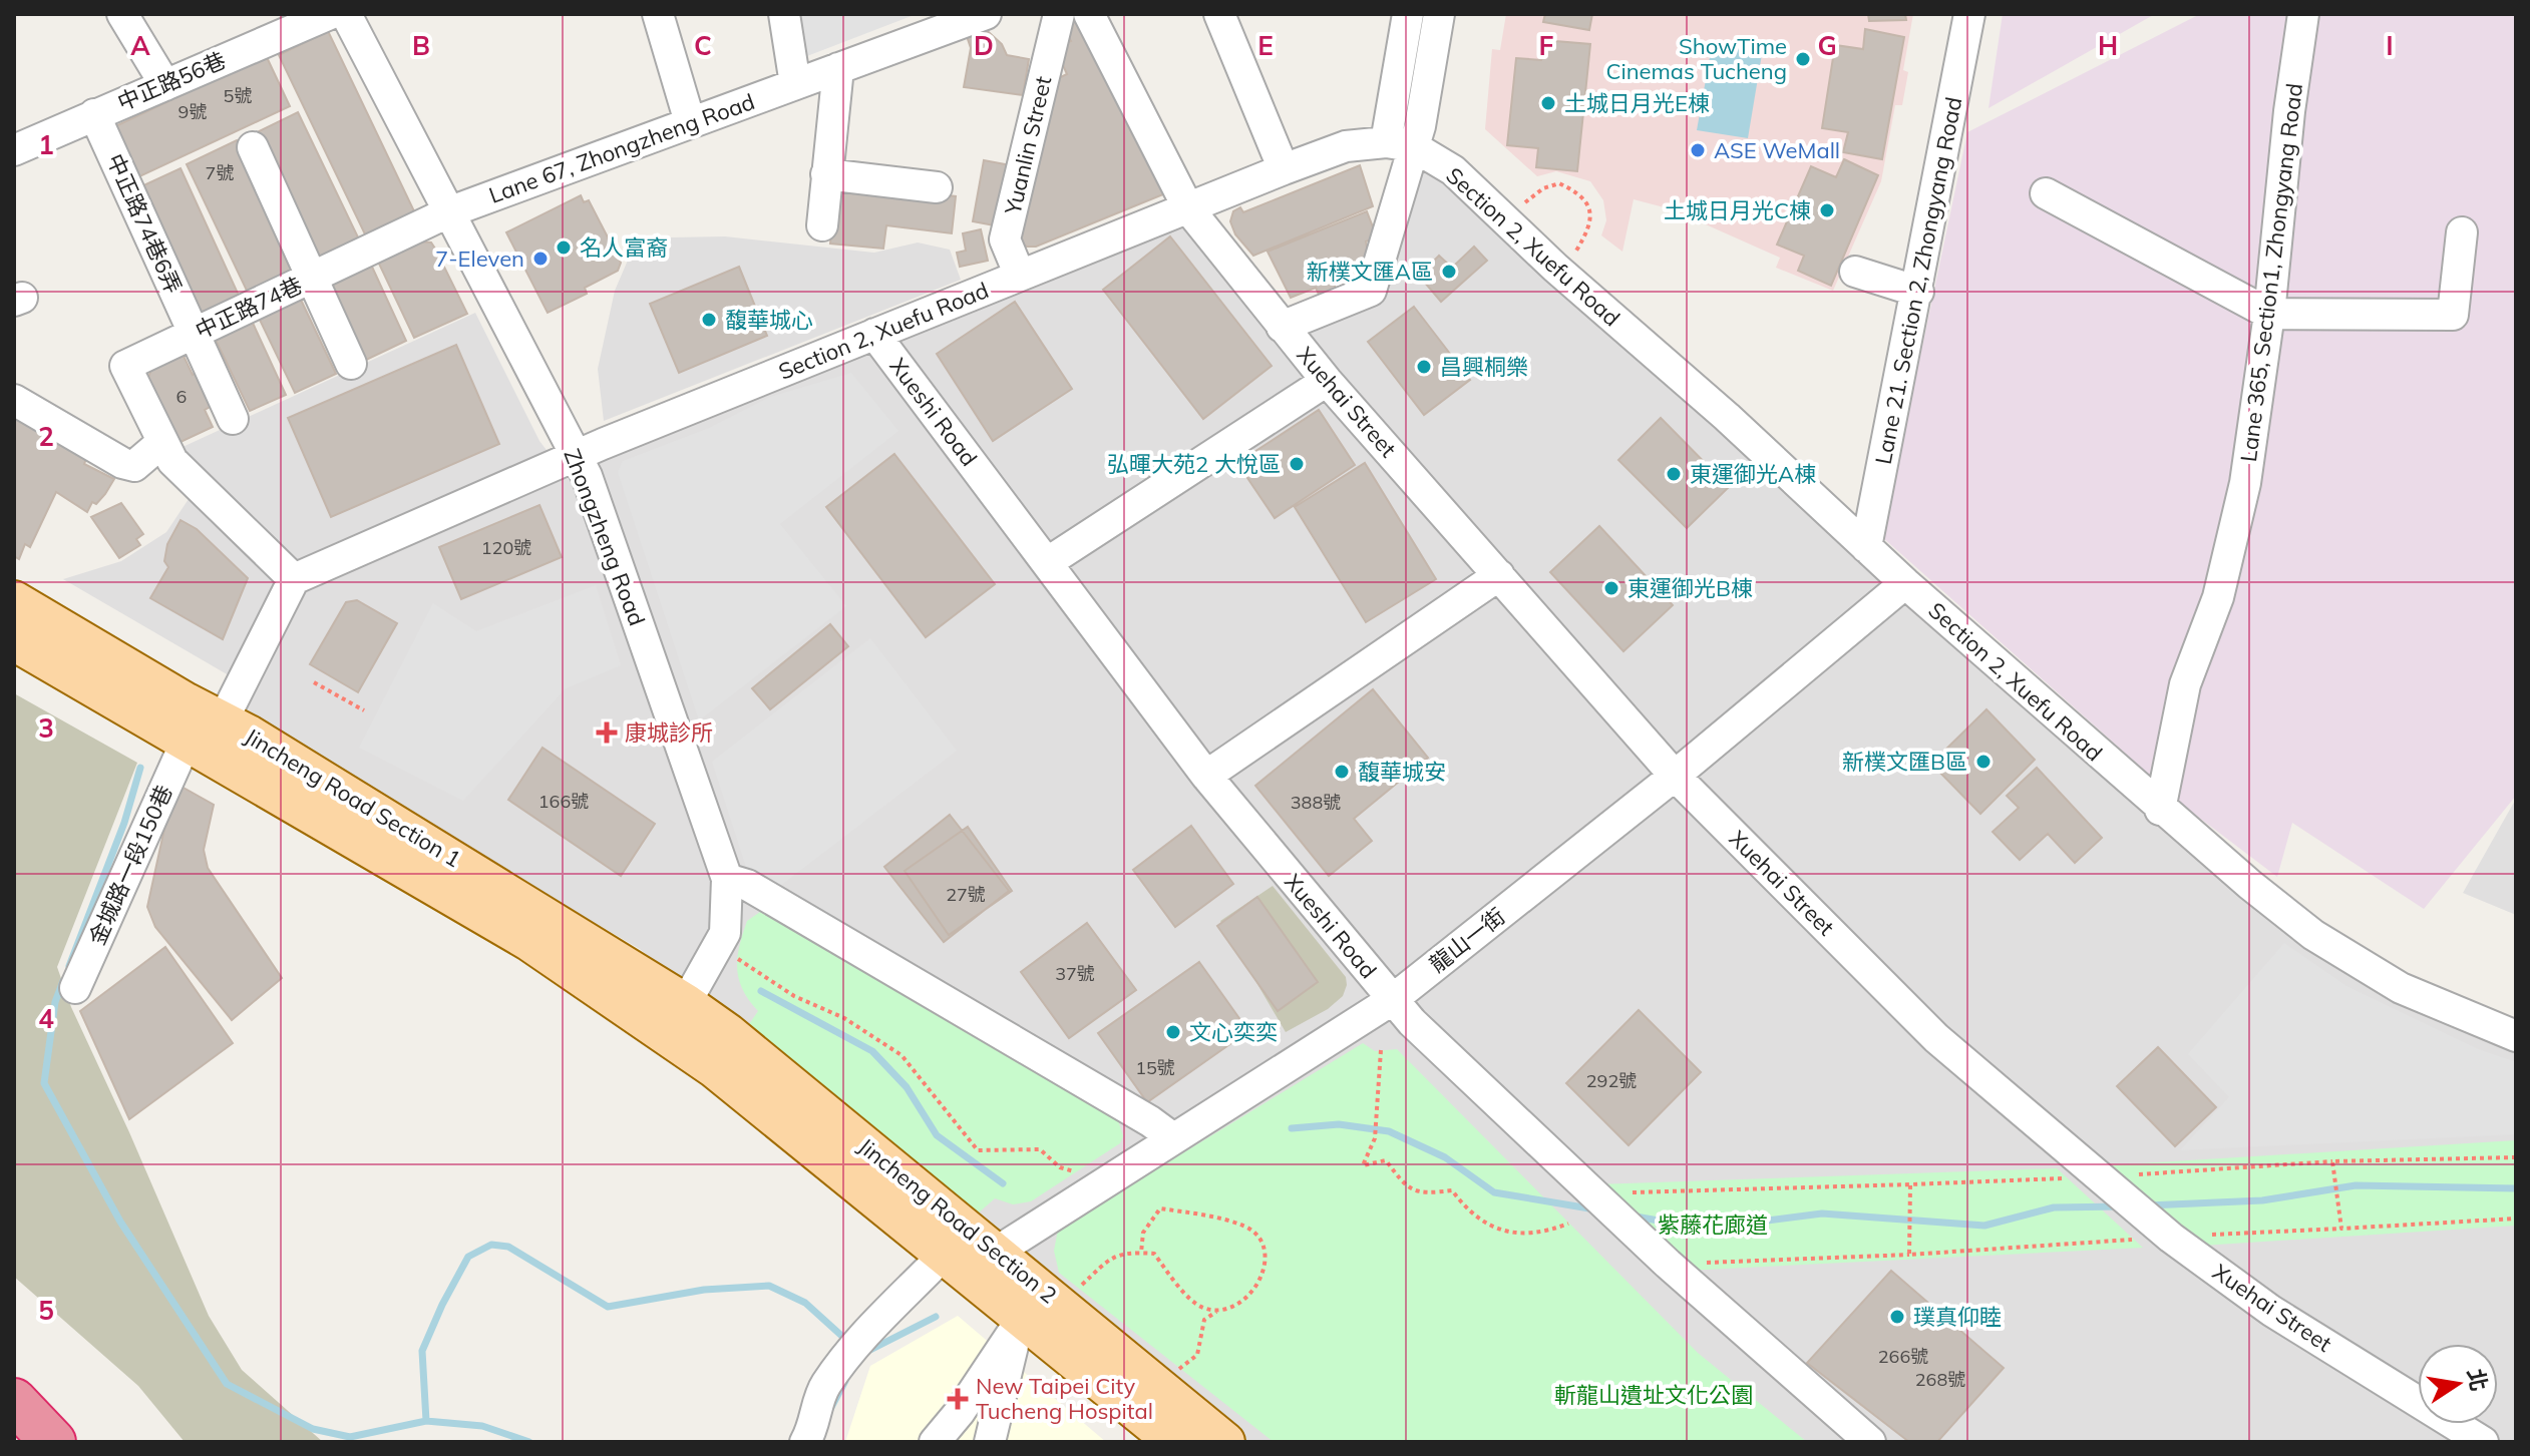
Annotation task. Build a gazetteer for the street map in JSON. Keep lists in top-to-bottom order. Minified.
{"streets":{"main road":["Jincheng Road Section 1","Jincheng Road Section 2"],"street":["中正路56巷","Yuanlin Street","Lane 67, Zhongzheng Road","中正路74巷6弄","Section 2, Xuefu Road","Lane 365, Section1, Zhongyang Road","Lane 21. Section 2, Zhongyang Road","中正路74巷","Xuehai Street","Xueshi Road","Zhongzheng Road","金城路一段150巷","龍山一街"]},"crossings":[["中正路56巷","中正路74巷6弄"],["Yuanlin Street","Section 2, Xuefu Road"],["Lane 67, Zhongzheng Road","中正路74巷"],["Lane 67, Zhongzheng Road","Zhongzheng Road"],["中正路74巷6弄","中正路74巷"],["Section 2, Xuefu Road","Lane 365, Section1, Zhongyang Road"],["Section 2, Xuefu Road","Lane 21. Section 2, Zhongyang Road"],["Section 2, Xuefu Road","Xuehai Street"],["Section 2, Xuefu Road","Xueshi Road"],["Section 2, Xuefu Road","Zhongzheng Road"],["Section 2, Xuefu Road","龍山一街"],["中正路74巷","Zhongzheng Road"],["Xuehai Street","龍山一街"],["Xueshi Road","龍山一街"],["Zhongzheng Road","Jincheng Road Section 1"],["Zhongzheng Road","Jincheng Road Section 2"],["Jincheng Road Section 1","金城路一段150巷"],["Jincheng Road Section 1","Jincheng Road Section 2"],["龍山一街","Jincheng Road Section 2"]],"parks":["紫藤花廊道","斬龍山遺址文化公園"],"places":{"other":["ShowTime Cinemas Tucheng","土城日月光E棟","ASE WeMall","土城日月光C棟","名人富裔","7-Eleven","新樸文匯A區","馥華城心","昌興桐樂","弘暉大苑2 大悅區","東運御光A棟","東運御光B棟","新樸文匯B區","馥華城安","文心奕奕","璞真仰睦"],"health":["康城診所","New Taipei City Tucheng Hospital"]},"house_numbers":["5號","9號","7號","6","120號","166號","388號","27號","37號","15號","292號","266號","268號"],"north":"right","grid":{"columns":["A","B","C","D","E","F","G","H","I"],"rows":["1","2","3","4","5"]}}
